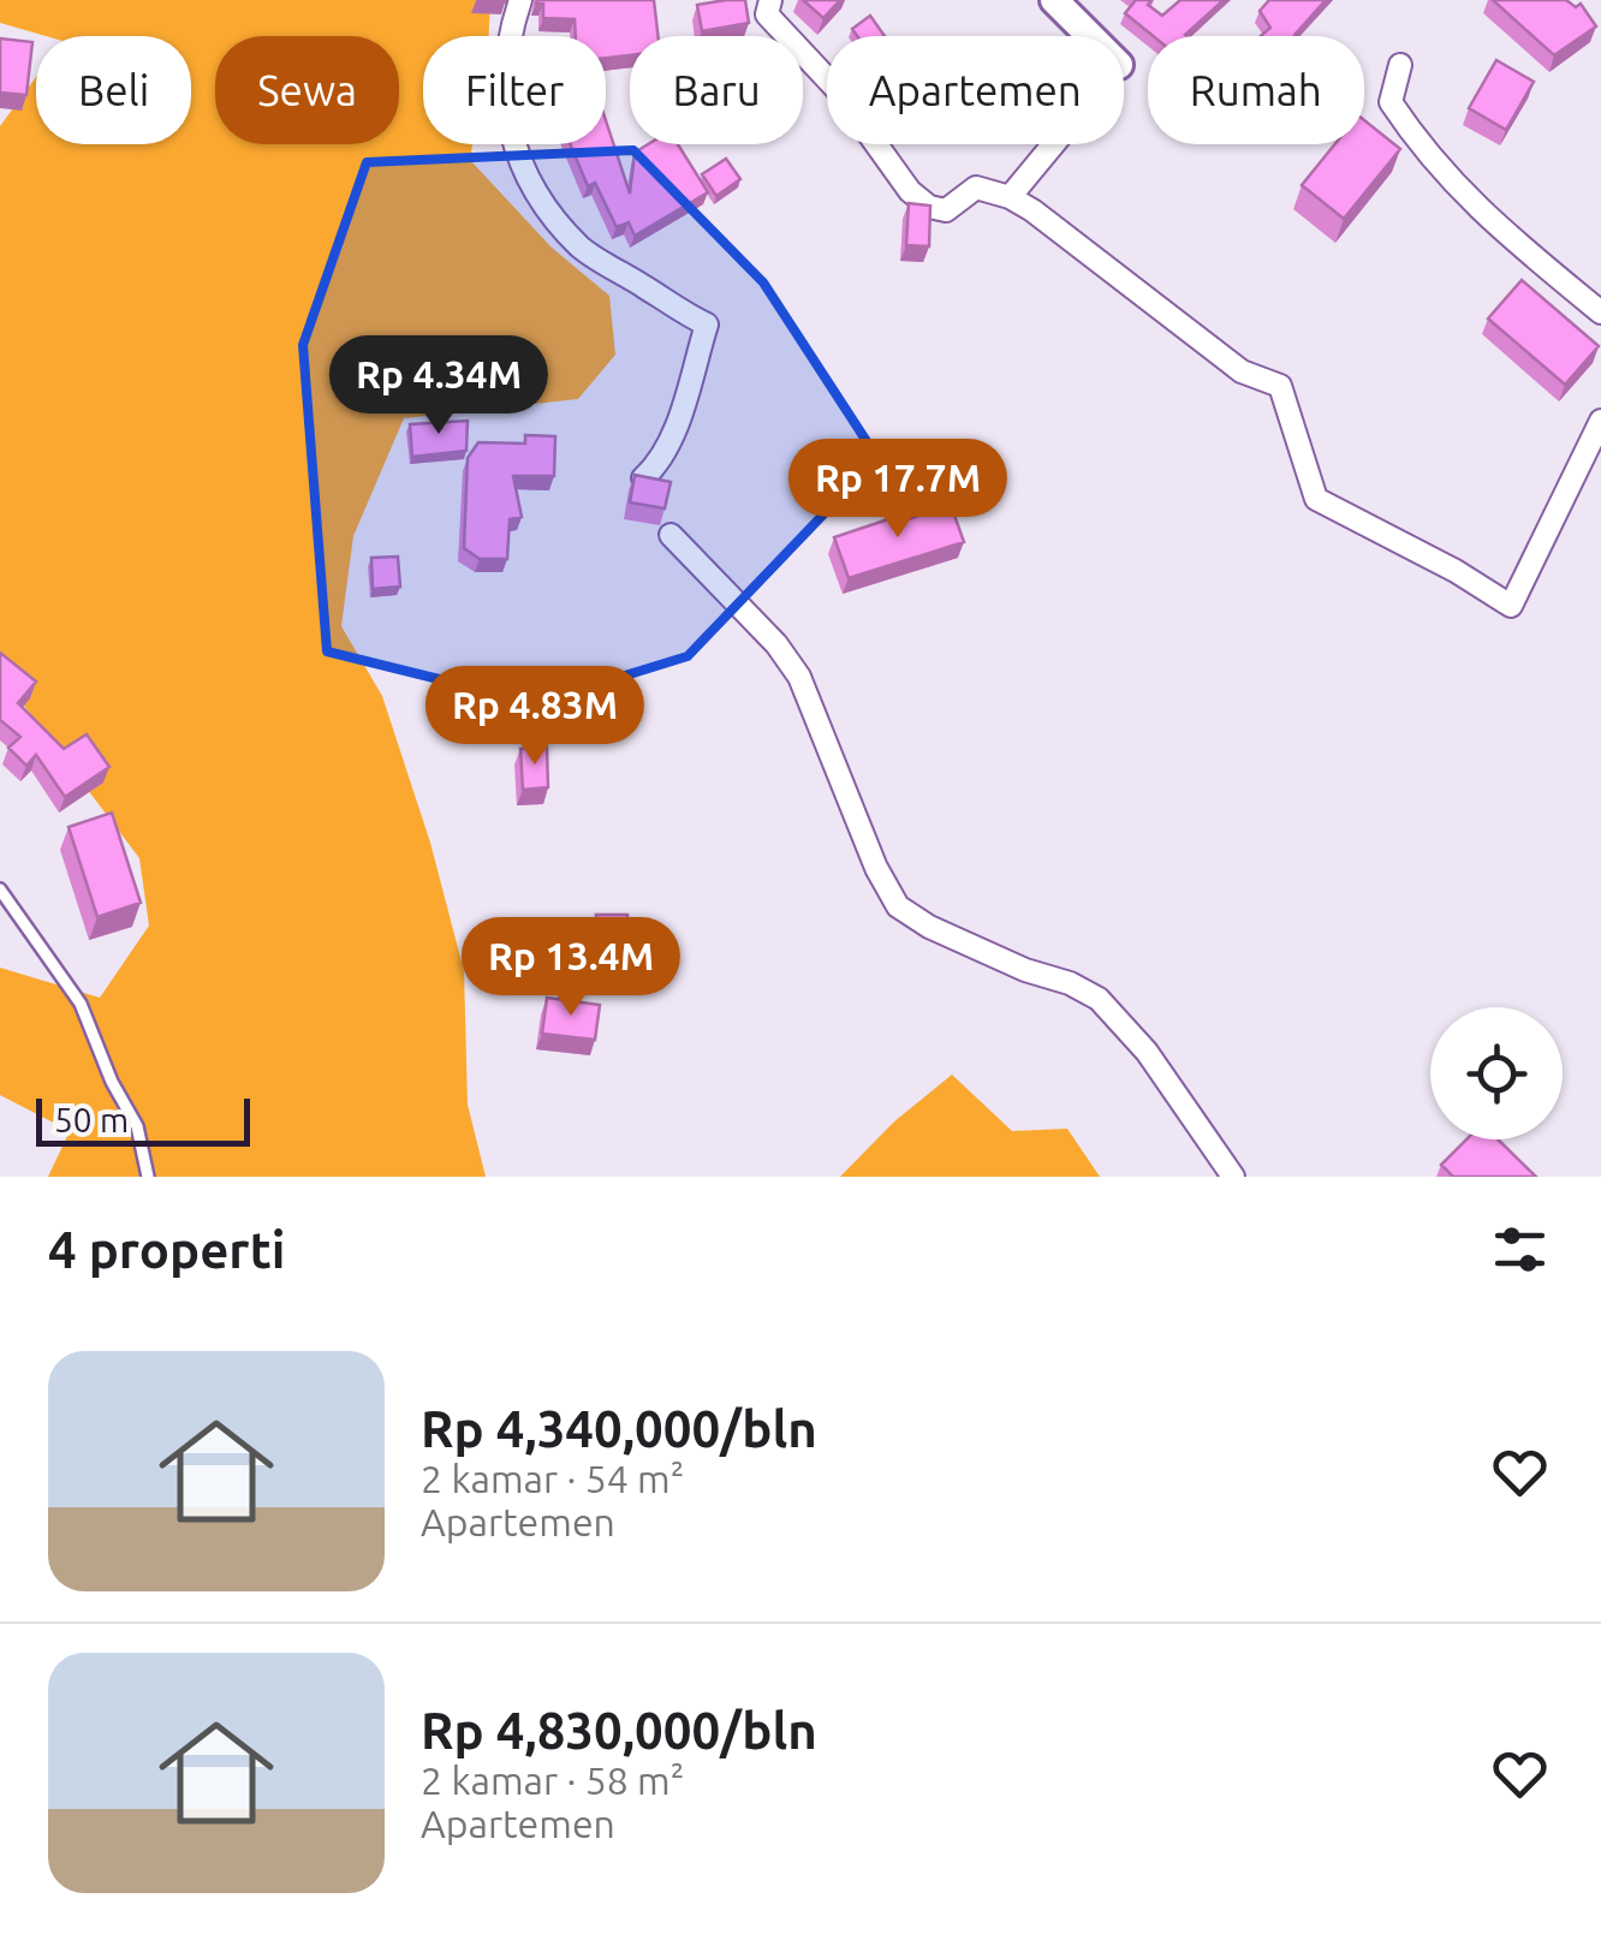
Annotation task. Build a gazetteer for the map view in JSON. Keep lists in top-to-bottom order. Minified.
{"scale_bar":"50 m","page":{"chip":["Beli","Sewa","Filter","Baru","Apartemen","Rumah"],"price":["Rp 4.34M","Rp 17.7M","Rp 4.83M","Rp 13.4M"],"scale":"50 m","heading":"4 properti","list":[{"name":"Rp 4,340,000/bln","note":"2 kamar · 54 m² · Apartemen"},{"name":"Rp 4,830,000/bln","note":"2 kamar · 58 m² · Apartemen"}]}}
